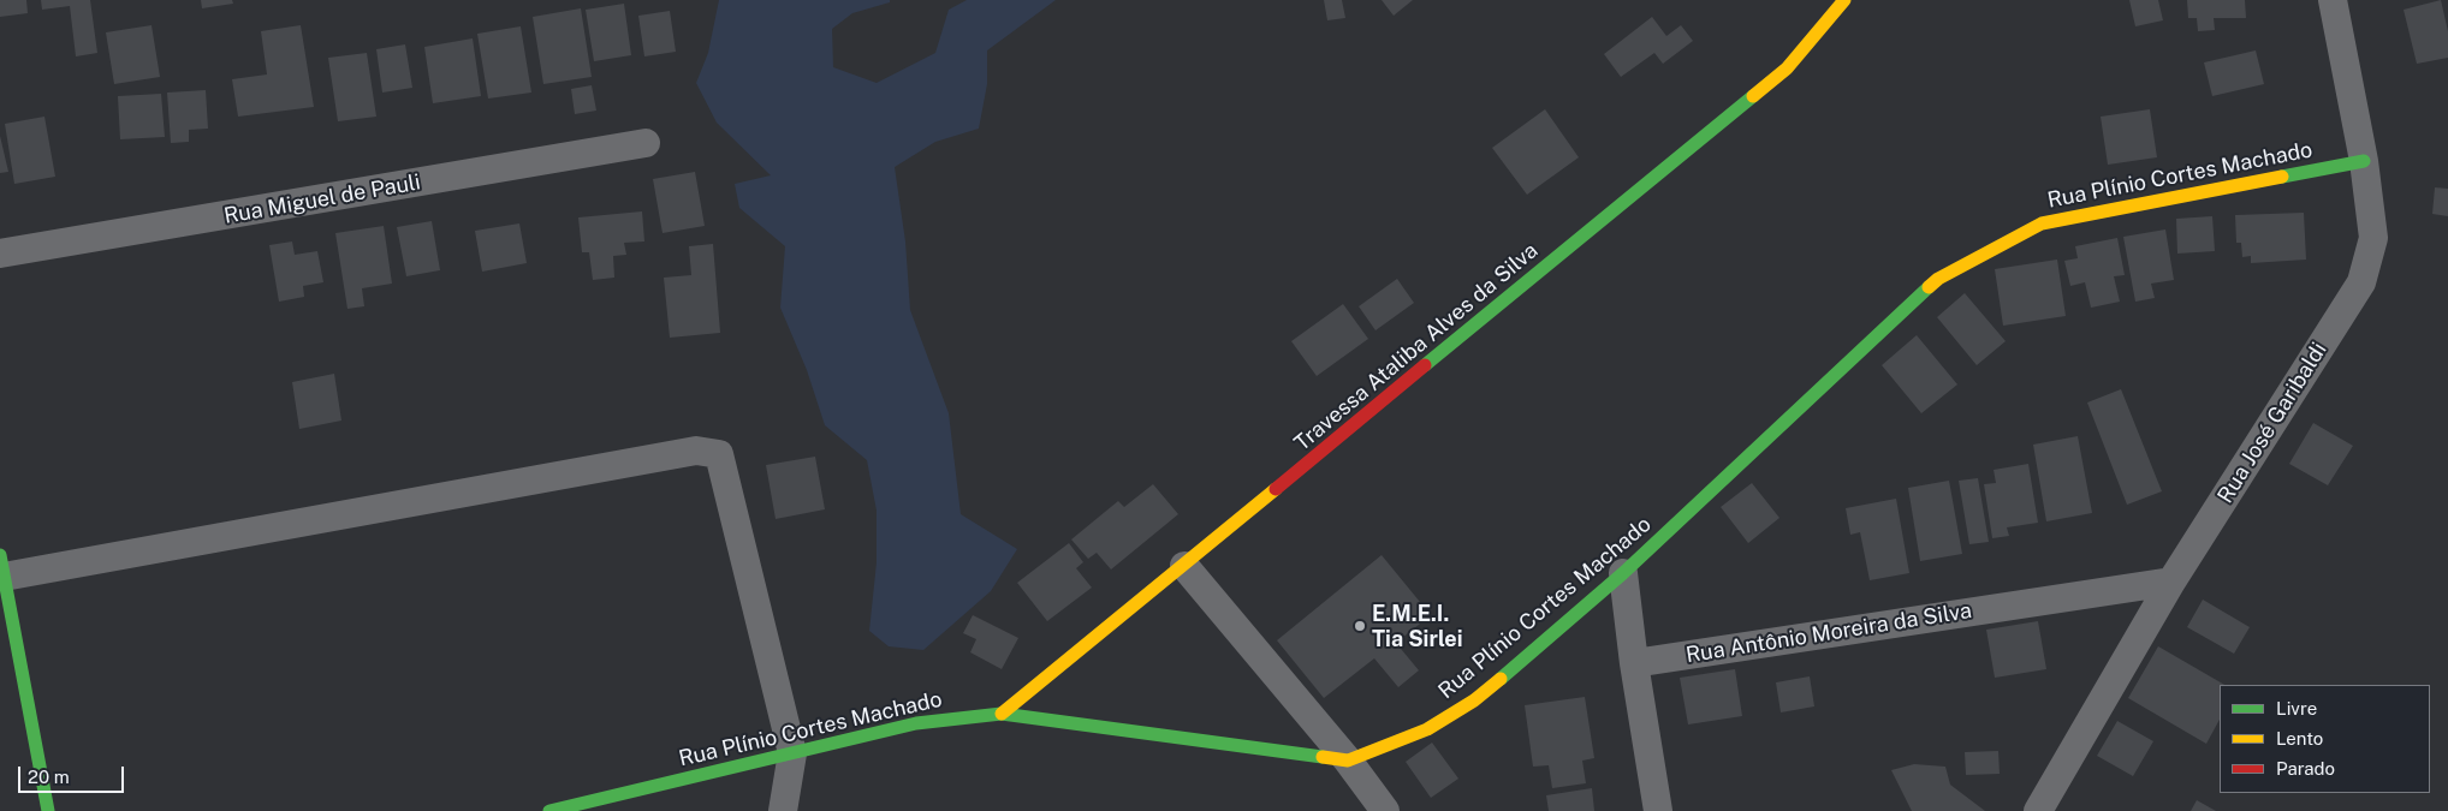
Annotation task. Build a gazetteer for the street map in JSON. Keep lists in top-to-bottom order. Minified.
{"streets":{"street":["Rua Plínio Cortes Machado","Rua Miguel de Pauli","Travessa Ataliba Alves da Silva","Rua José Garibaldi","Rua Antônio Moreira da Silva"]},"crossings":[["Rua Plínio Cortes Machado","Travessa Ataliba Alves da Silva"],["Rua Plínio Cortes Machado","Rua José Garibaldi"],["Rua José Garibaldi","Rua Antônio Moreira da Silva"]],"places":["E.M.E.I. Tia Sirlei"],"legend":["Livre","Lento","Parado"],"scale_bar":"20 m"}
